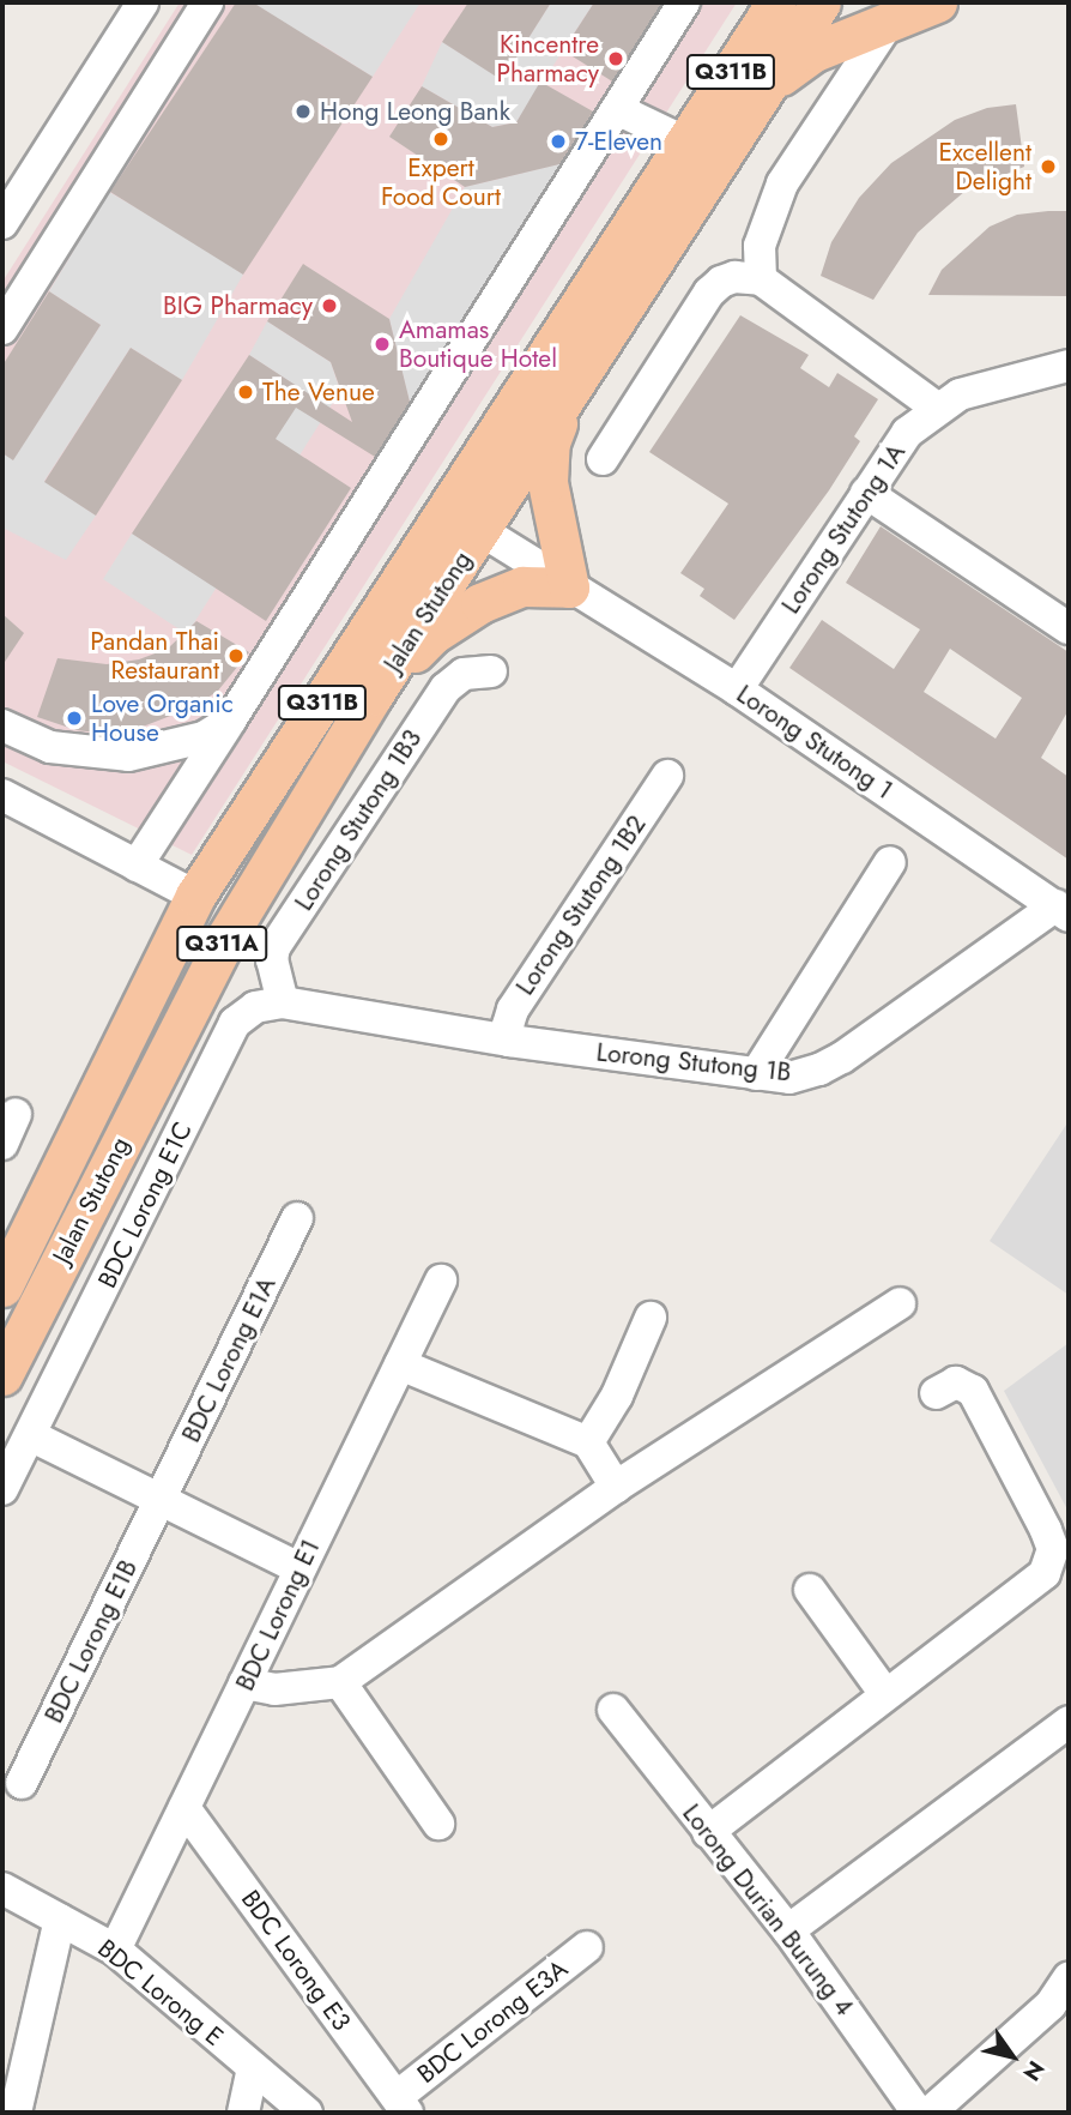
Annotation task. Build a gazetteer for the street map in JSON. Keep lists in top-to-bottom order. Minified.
{"streets":{"main road":["Q311B","Jalan Stutong","Q311A"],"street":["Lorong Stutong 1A","Lorong Stutong 1","Lorong Stutong 1B3","Lorong Stutong 1B2","Lorong Stutong 1B","BDC Lorong E1C","BDC Lorong E1A","BDC Lorong E1","BDC Lorong E1B","Lorong Durian Burung 4","BDC Lorong E3","BDC Lorong E","BDC Lorong E3A"]},"crossings":[["Lorong Stutong 1A","Lorong Stutong 1"],["Jalan Stutong","Lorong Stutong 1"],["Lorong Stutong 1","Lorong Stutong 1B"],["Lorong Stutong 1B3","Lorong Stutong 1B"],["Lorong Stutong 1B3","BDC Lorong E1C"],["Lorong Stutong 1B2","Lorong Stutong 1B"],["Lorong Stutong 1B","BDC Lorong E1C"],["BDC Lorong E1A","BDC Lorong E1B"],["BDC Lorong E1","BDC Lorong E3"],["BDC Lorong E1","BDC Lorong E"],["BDC Lorong E3","BDC Lorong E3A"]],"places":["Kincentre Pharmacy","Hong Leong Bank","Expert Food Court","7-Eleven","Excellent Delight","BIG Pharmacy","Amamas Boutique Hotel","The Venue","Pandan Thai Restaurant","Love Organic House"],"north":"bottom right"}
